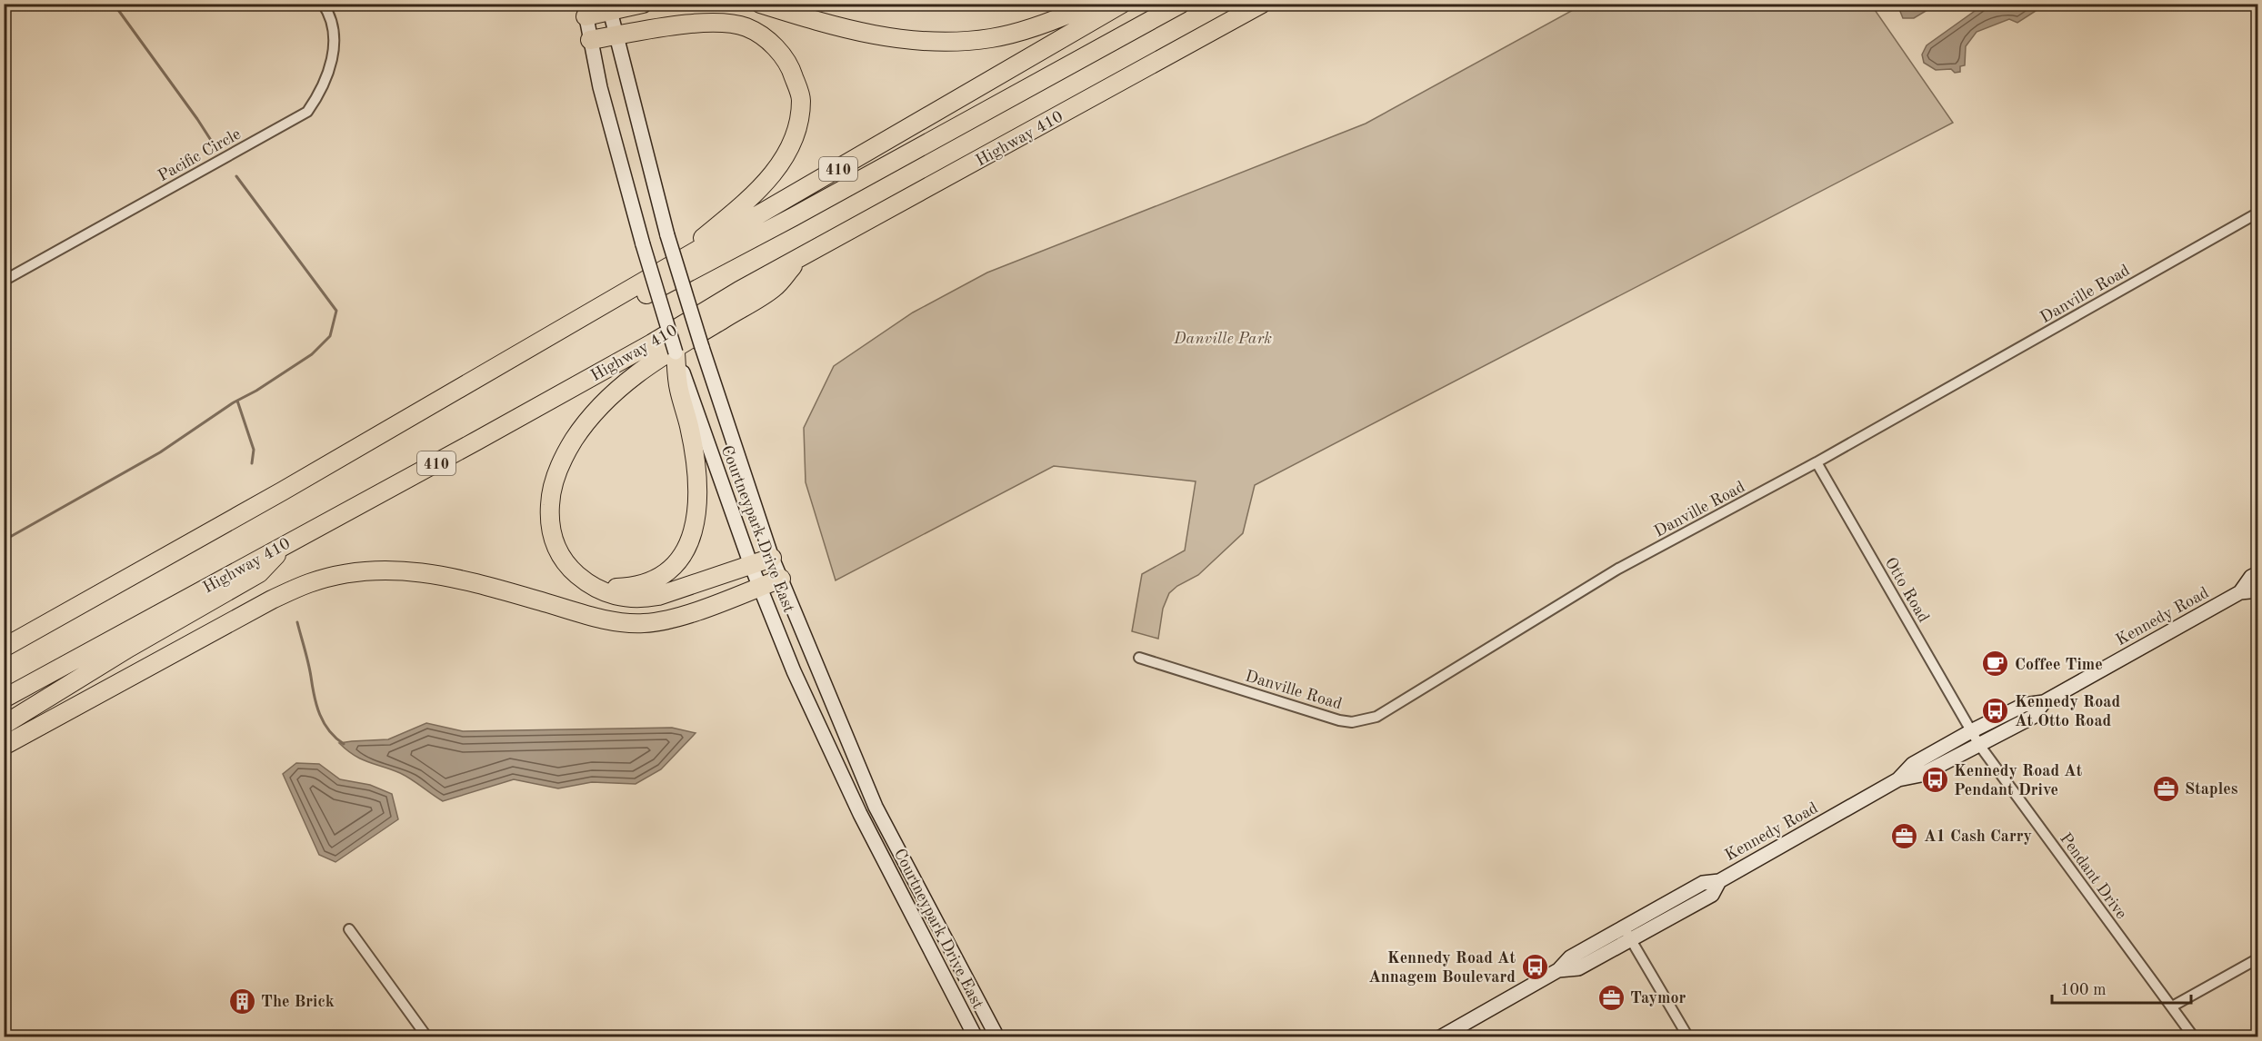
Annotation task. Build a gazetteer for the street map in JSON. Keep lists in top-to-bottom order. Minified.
{"streets":{"highway":["Highway 410","410"],"main road":["Courtneypark Drive East","Kennedy Road"],"street":["Pacific Circle","Danville Road","Otto Road","Pendant Drive"]},"crossings":[["Danville Road","Otto Road"],["Otto Road","Kennedy Road"],["Otto Road","Pendant Drive"],["Kennedy Road","Pendant Drive"]],"parks":["Danville Park"],"places":{"cafe":["Coffee Time"],"bus stop":["Kennedy Road At Otto Road","Kennedy Road At Pendant Drive","Kennedy Road At Annagem Boulevard"],"office":["Staples","A1 Cash Carry","Taymor"],"building":["The Brick"]},"scale_bar":"100 m"}
